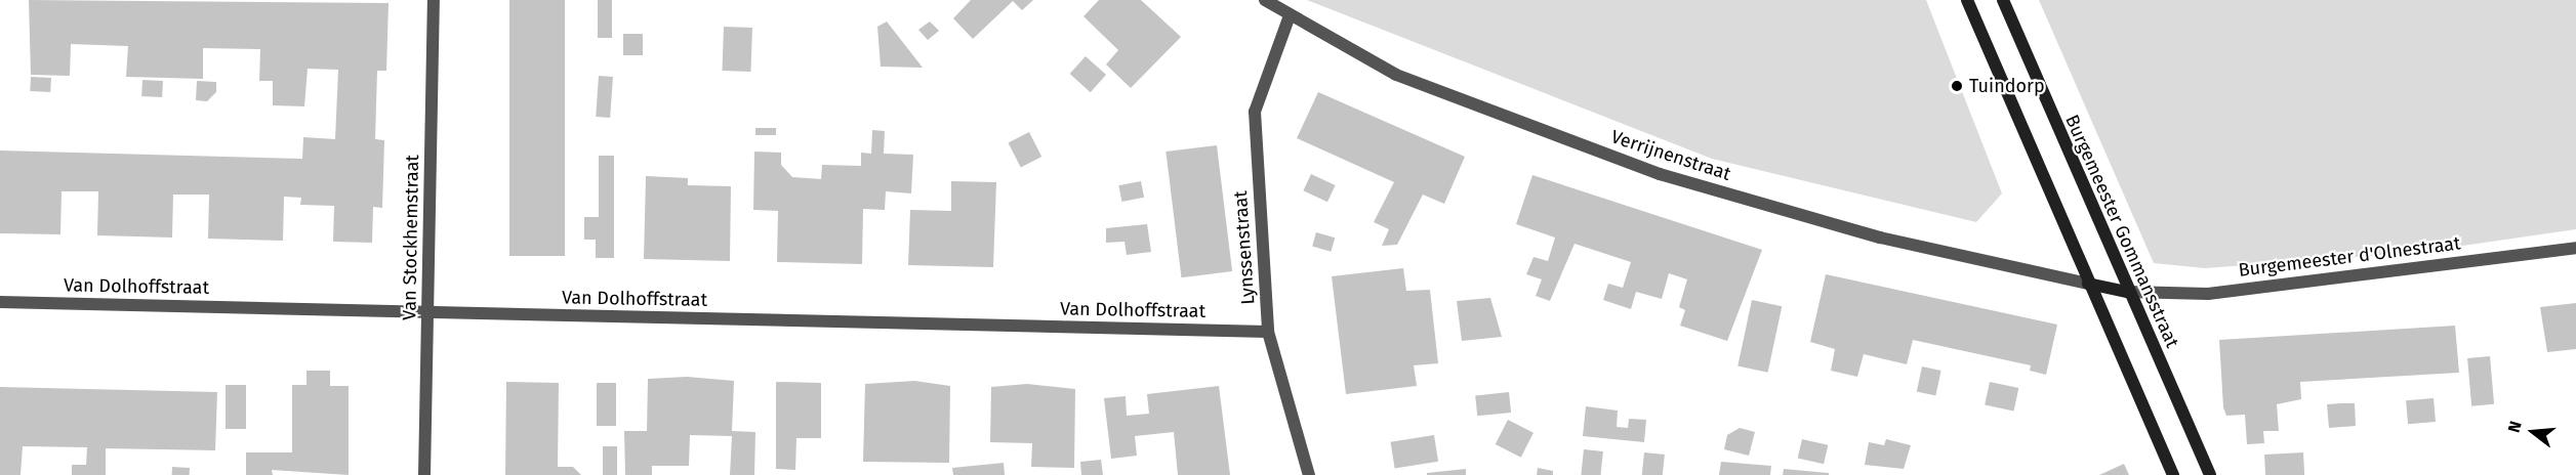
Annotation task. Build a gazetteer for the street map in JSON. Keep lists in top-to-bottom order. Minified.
{"streets":{"street":["Verrijnenstraat","Burgemeester Gommansstraat","Van Stockhemstraat","Lynssenstraat","Burgemeester d'Olnestraat","Van Dolhoffstraat"]},"crossings":[["Verrijnenstraat","Lynssenstraat"],["Burgemeester Gommansstraat","Burgemeester d'Olnestraat"],["Van Stockhemstraat","Van Dolhoffstraat"],["Lynssenstraat","Van Dolhoffstraat"]],"places":["Tuindorp"],"north":"left"}
